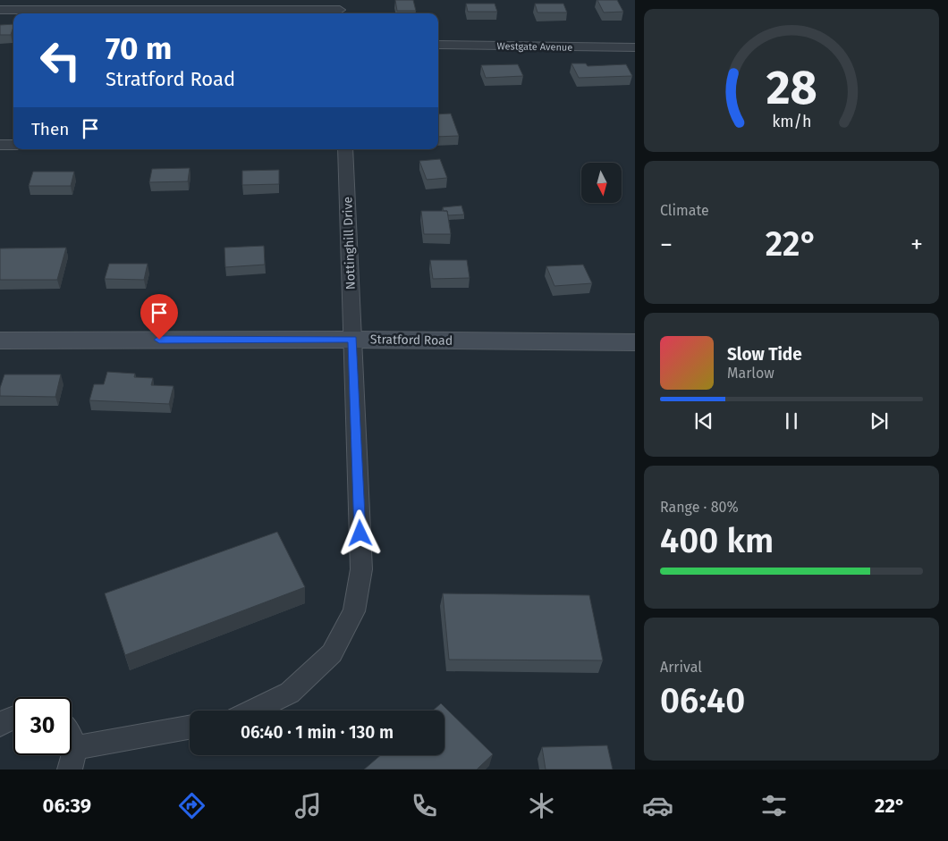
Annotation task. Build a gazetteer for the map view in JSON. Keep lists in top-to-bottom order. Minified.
{"streets":{"main road":["Stratford Road"],"street":["Westgate Avenue","Nottinghill Drive"]},"crossings":[["Nottinghill Drive","Stratford Road"]],"north":"bottom","page":{"turn":["70 m","Stratford Road"],"then":"Then","tile":["Climate",["Range · 80%","400 km"],["Arrival","06:40"]],"heat":["−","22°","+"],"song":["Slow Tide","Marlow"],"limit":"30","trip":"06:40 · 1 min · 130 m","tabs":["06:39","22°"],"gauge":["28","km/h"]}}
